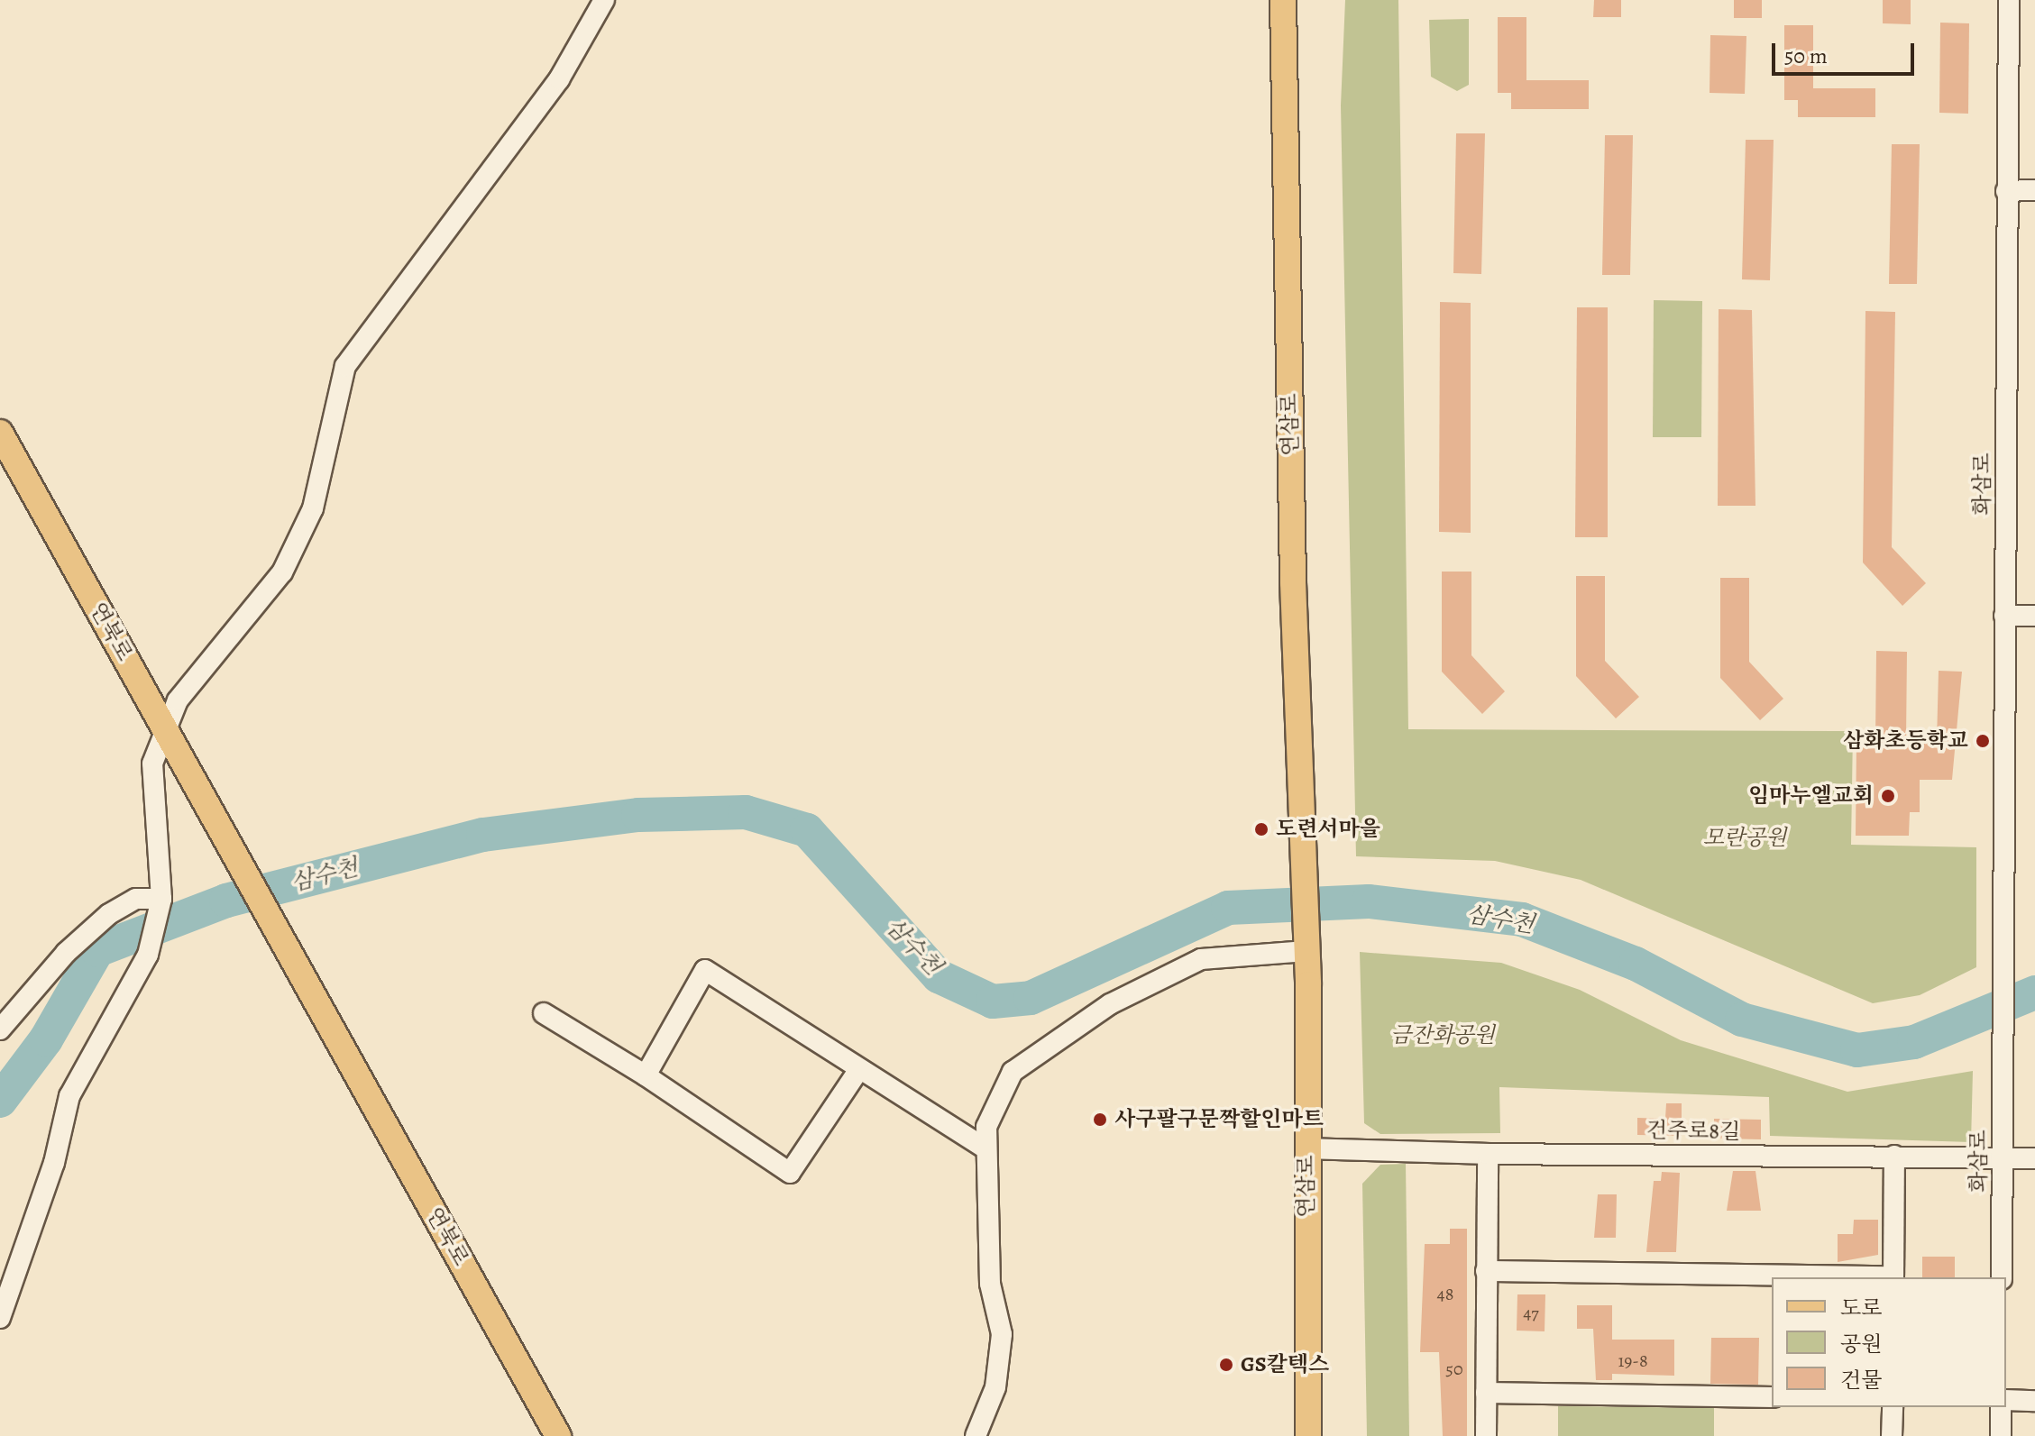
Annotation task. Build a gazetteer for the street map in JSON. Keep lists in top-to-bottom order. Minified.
{"streets":{"main road":["연삼로","연북로"],"street":["화삼로","건주로8길"]},"crossings":[["연삼로","건주로8길"],["화삼로","건주로8길"]],"water":["삼수천"],"parks":["모란공원","금잔화공원"],"places":["삼화초등학교","임마누엘교회","도련서마을","사구팔구문짝할인마트","GS칼텍스"],"house_numbers":["48","47","19-8","50"],"legend":["도로","공원","건물"],"scale_bar":"50 m"}
